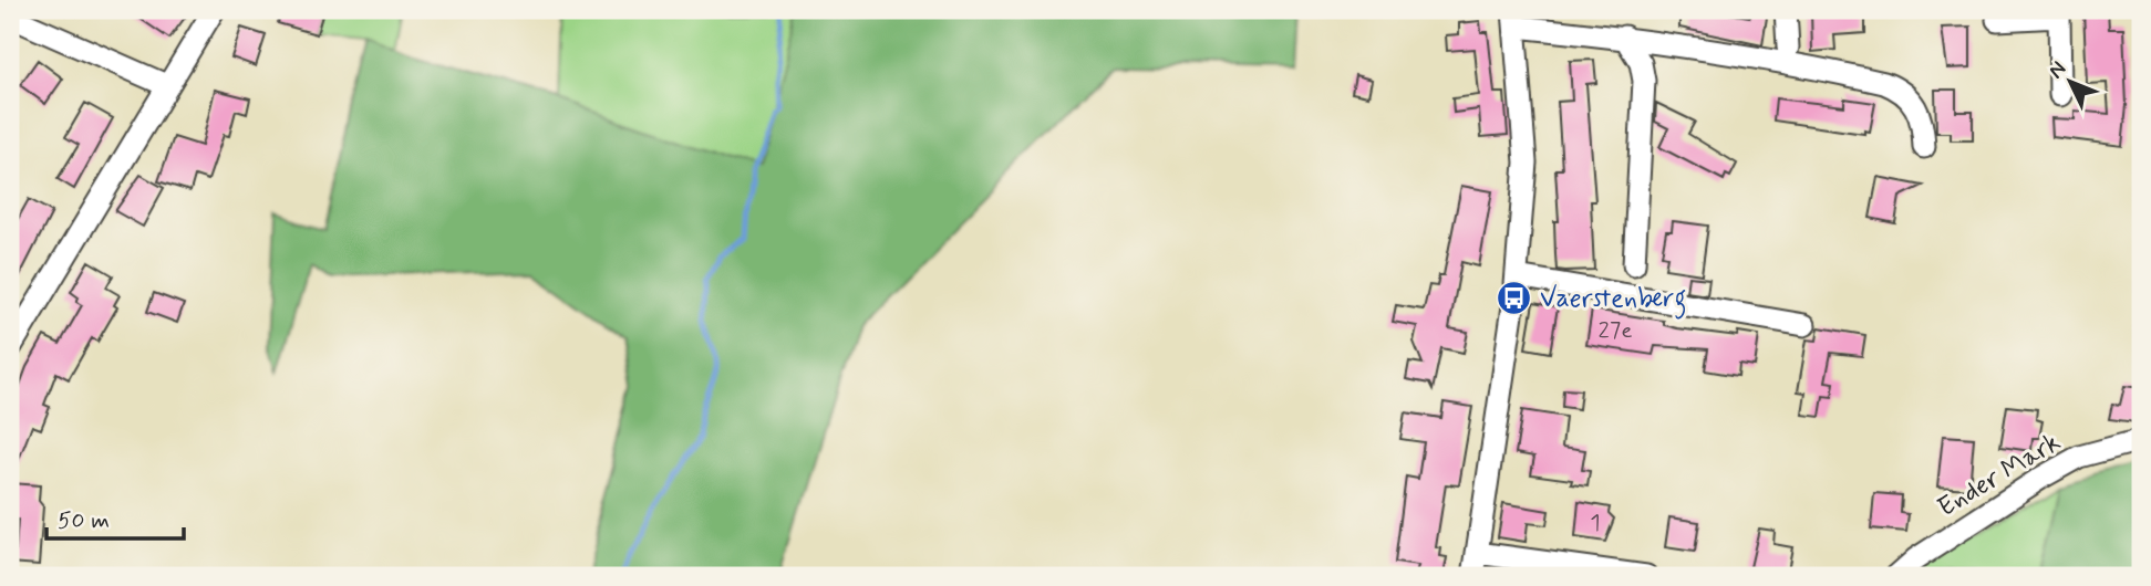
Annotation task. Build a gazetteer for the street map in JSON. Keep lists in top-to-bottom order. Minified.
{"streets":{"street":["Ender Mark"]},"places":{"bus stop":["Vaerstenberg"]},"house_numbers":["27e","1"],"scale_bar":"50 m","north":"top left"}
